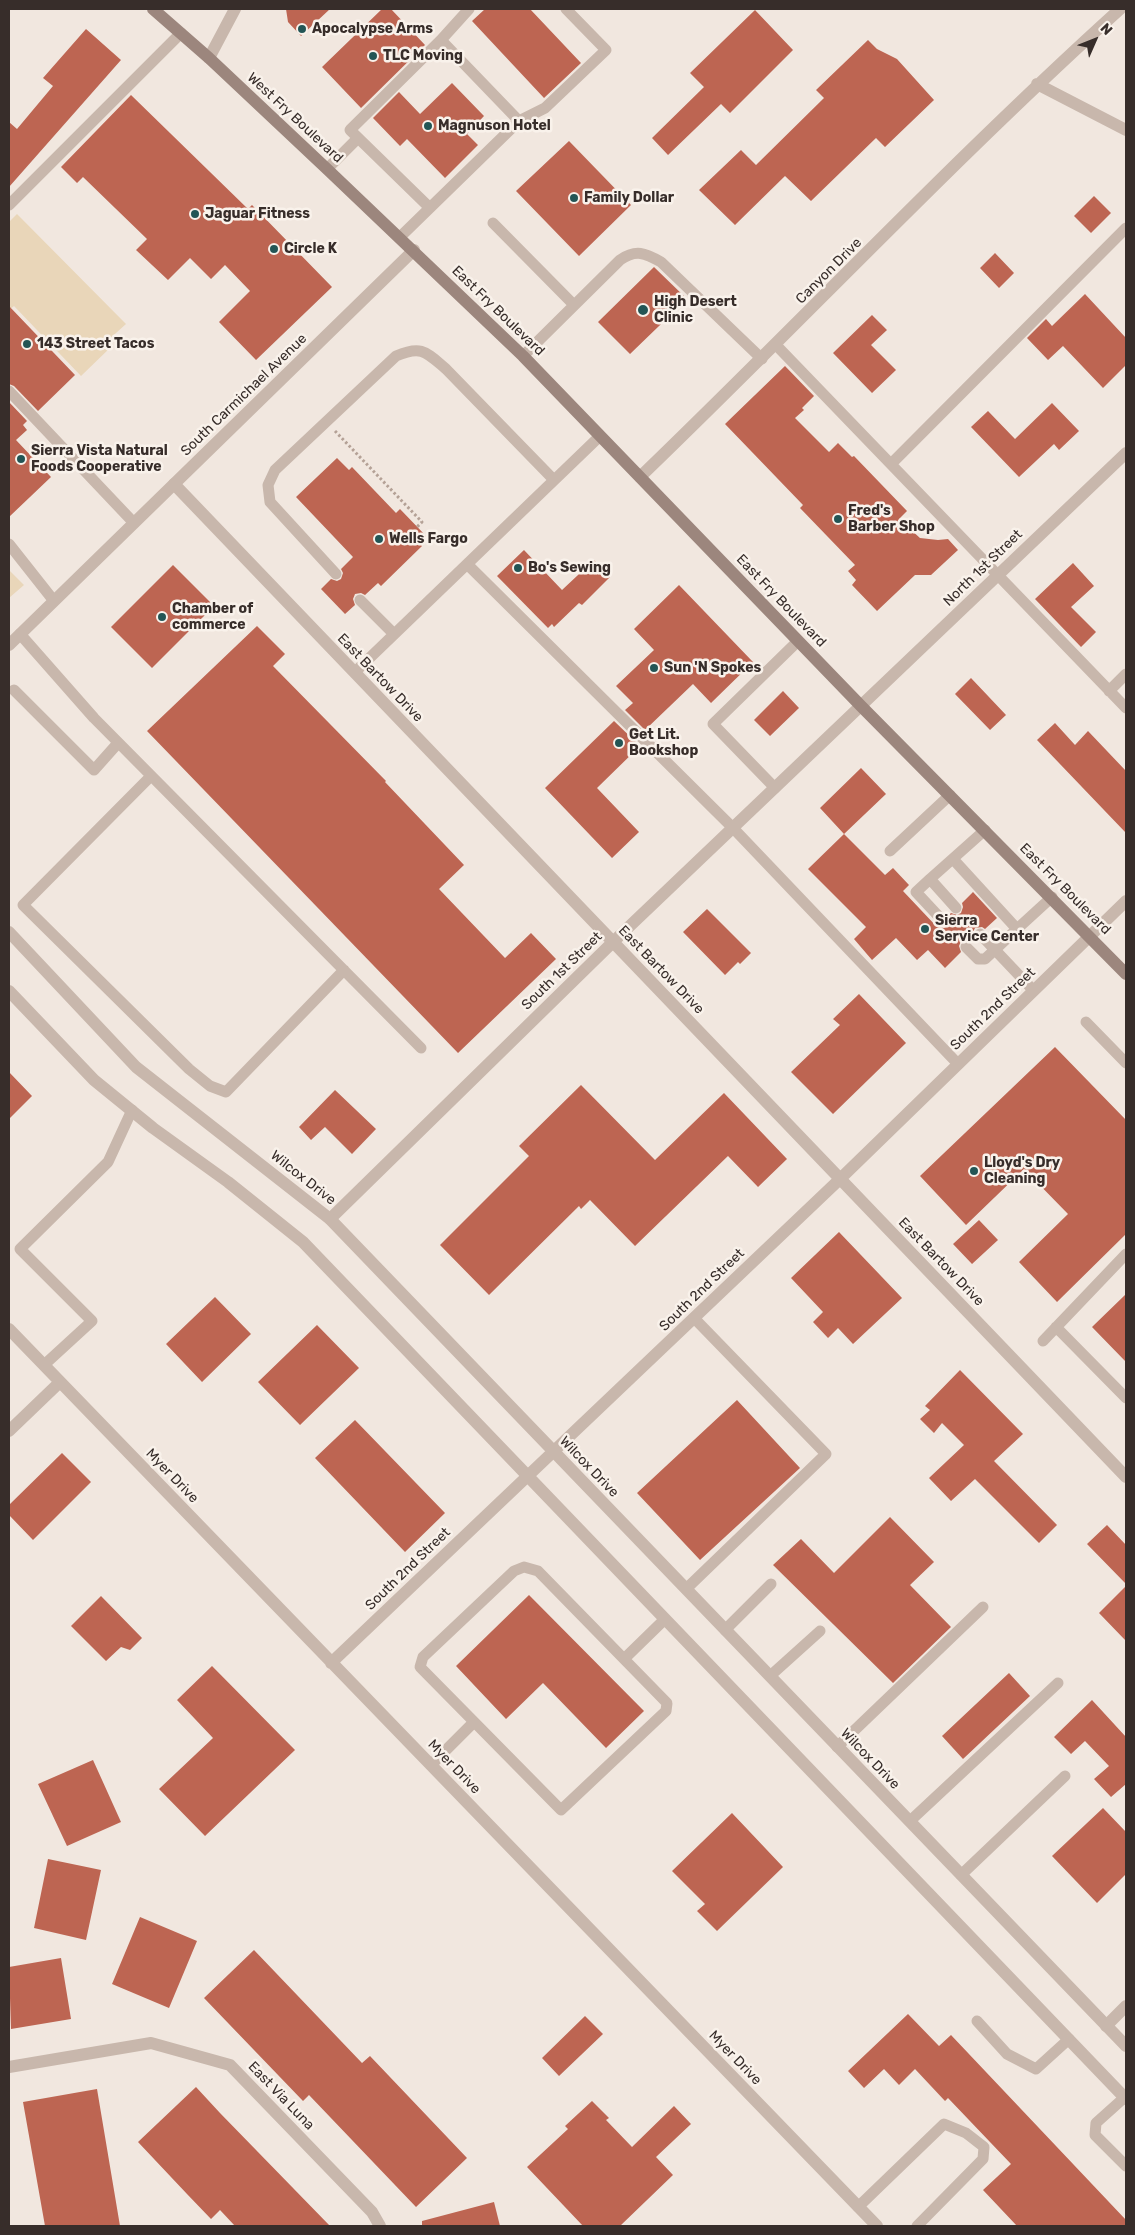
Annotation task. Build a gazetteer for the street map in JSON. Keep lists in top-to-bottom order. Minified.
{"streets":{"main road":["West Fry Boulevard","East Fry Boulevard"],"street":["Canyon Drive","South Carmichael Avenue","North 1st Street","East Bartow Drive","South 1st Street","South 2nd Street","Wilcox Drive","Myer Drive","East Via Luna"]},"crossings":[["West Fry Boulevard","East Fry Boulevard"],["West Fry Boulevard","South Carmichael Avenue"],["Canyon Drive","East Fry Boulevard"],["East Fry Boulevard","South Carmichael Avenue"],["East Fry Boulevard","North 1st Street"],["East Fry Boulevard","South 1st Street"],["East Fry Boulevard","South 2nd Street"],["South Carmichael Avenue","East Bartow Drive"],["North 1st Street","South 1st Street"],["East Bartow Drive","South 1st Street"],["East Bartow Drive","South 2nd Street"],["South 1st Street","Wilcox Drive"],["South 2nd Street","Wilcox Drive"],["South 2nd Street","Myer Drive"]],"places":["Apocalypse Arms","TLC Moving","Magnuson Hotel","Family Dollar","Jaguar Fitness","Circle K","High Desert Clinic","143 Street Tacos","Sierra Vista Natural Foods Cooperative","Fred's Barber Shop","Wells Fargo","Bo's Sewing","Chamber of commerce","Sun 'N Spokes","Get Lit. Bookshop","Sierra Service Center","Lloyd's Dry Cleaning"],"north":"top right"}
